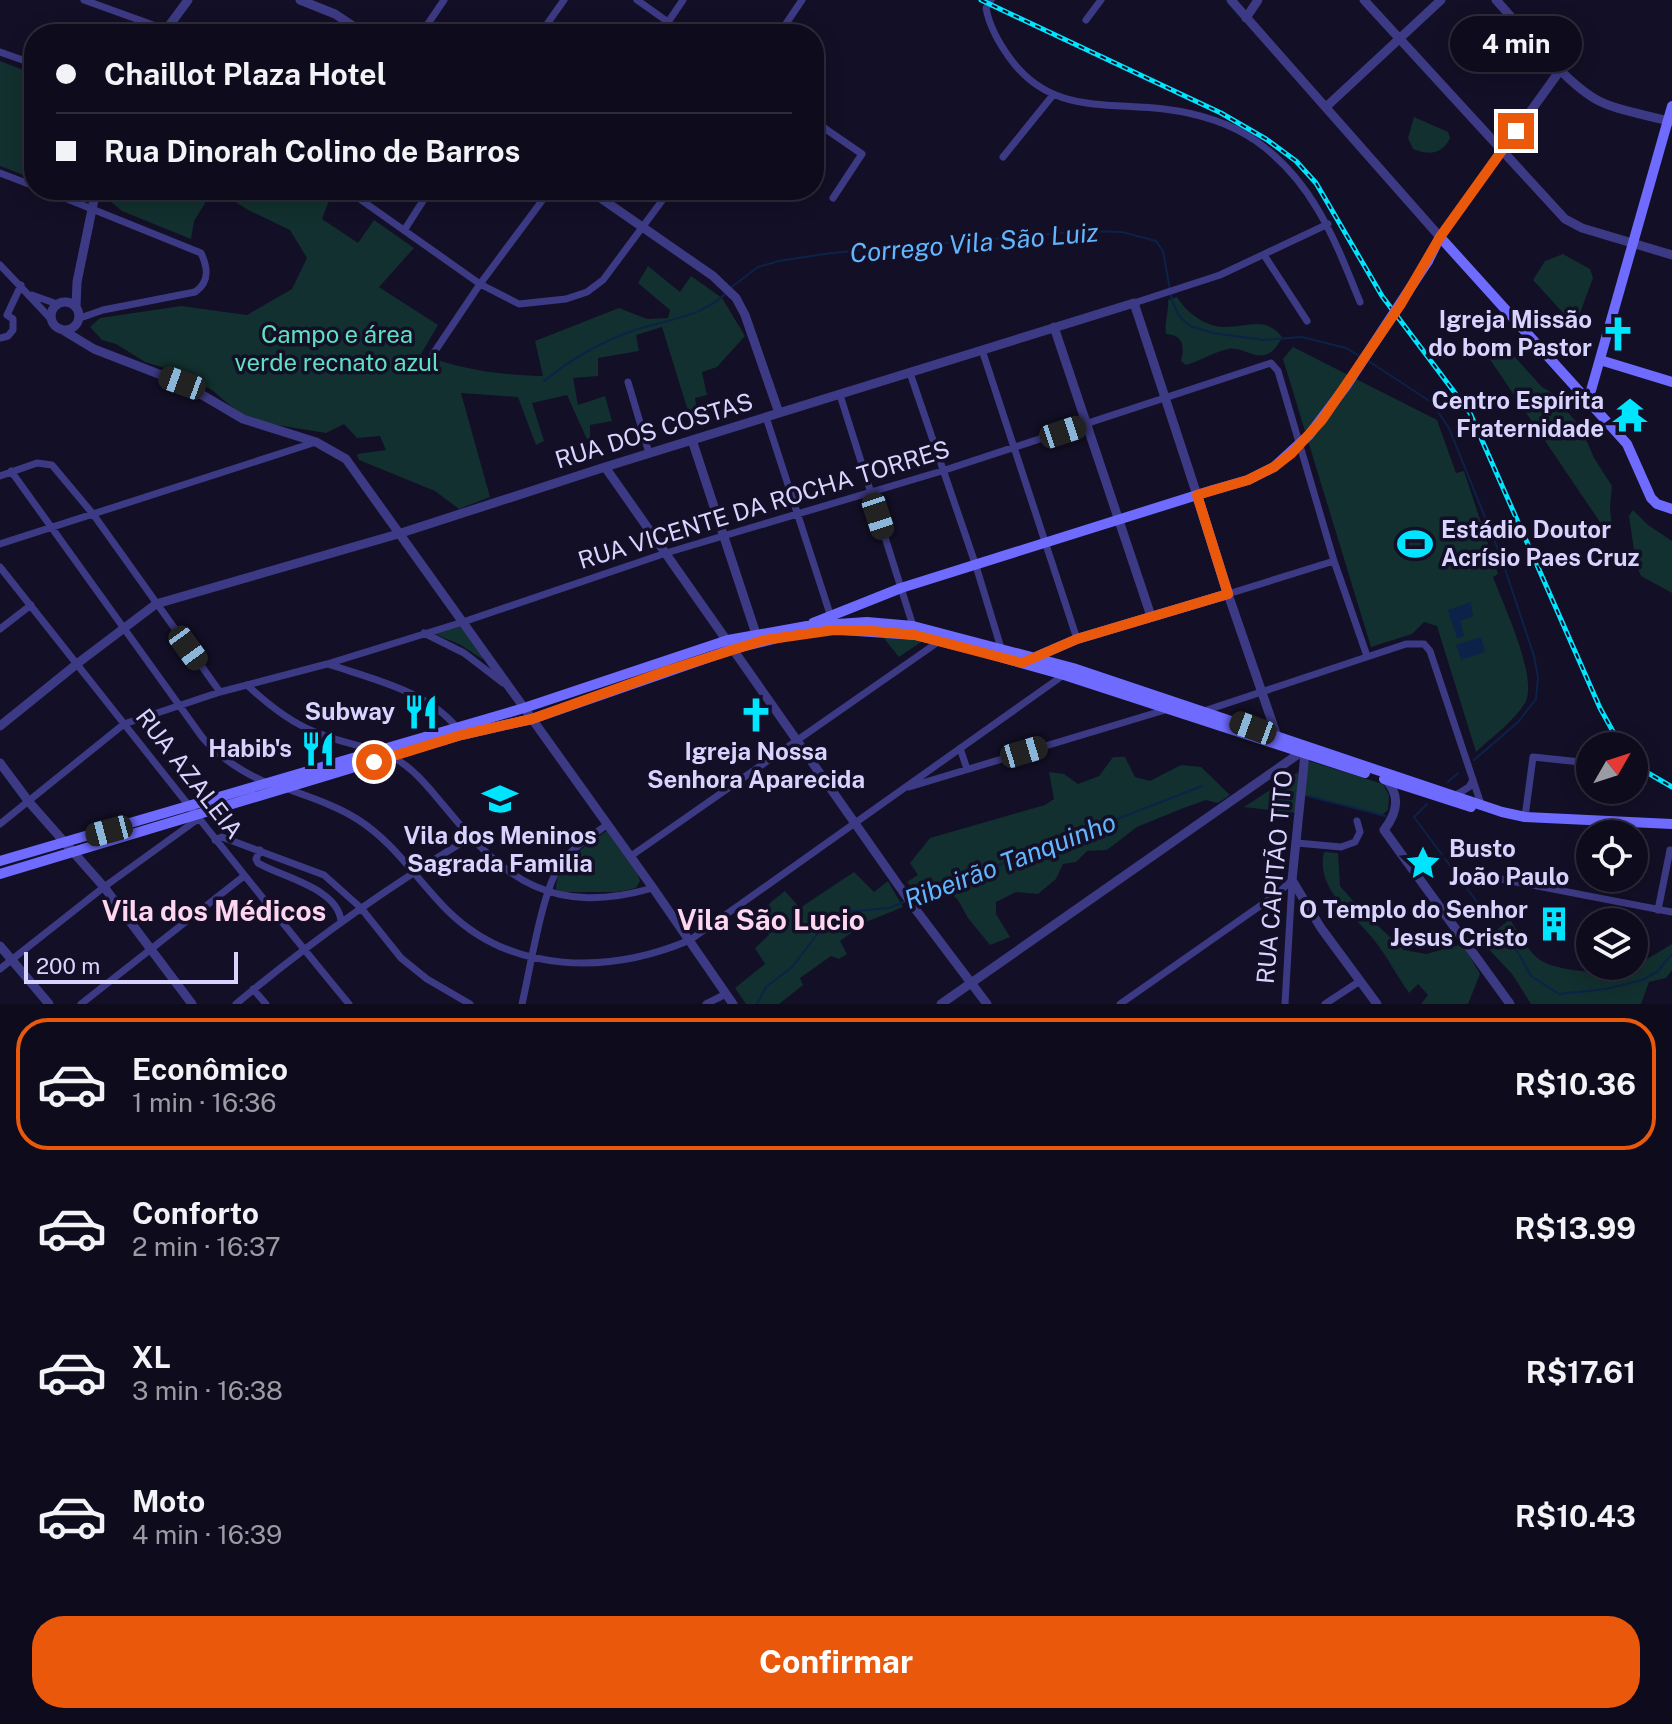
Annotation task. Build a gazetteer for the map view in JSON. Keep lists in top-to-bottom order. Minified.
{"streets":{"street":["RUA DOS COSTAS","RUA VICENTE DA ROCHA TORRES","RUA AZALEIA","RUA CAPITÃO TITO"]},"crossings":[["RUA VICENTE DA ROCHA TORRES","RUA AZALEIA"]],"districts":["Vila dos Médicos","Vila São Lucio"],"water":["Corrego Vila São Luiz","Ribeirão Tanquinho"],"parks":["Campo e área verde recnato azul"],"places":{"church":["Igreja Missão do bom Pastor","Igreja Nossa Senhora Aparecida"],"temple":["Centro Espírita Fraternidade"],"sports":["Estádio Doutor Acrísio Paes Cruz"],"restaurant":["Subway","Habib's"],"school or university":["Vila dos Meninos Sagrada Familia"],"place":["Busto João Paulo"],"building":["O Templo do Senhor Jesus Cristo"]},"scale_bar":"200 m","north":"top right","page":{"bubble":"4 min","banner":["Chaillot Plaza Hotel","Rua Dinorah Colino de Barros"],"scale":"200 m","list":[{"name":"Econômico","note":"1 min · 16:36","value":"R$10.36"},{"name":"Conforto","note":"2 min · 16:37","value":"R$13.99"},{"name":"XL","note":"3 min · 16:38","value":"R$17.61"},{"name":"Moto","note":"4 min · 16:39","value":"R$10.43"}],"buttons":"Confirmar"}}
